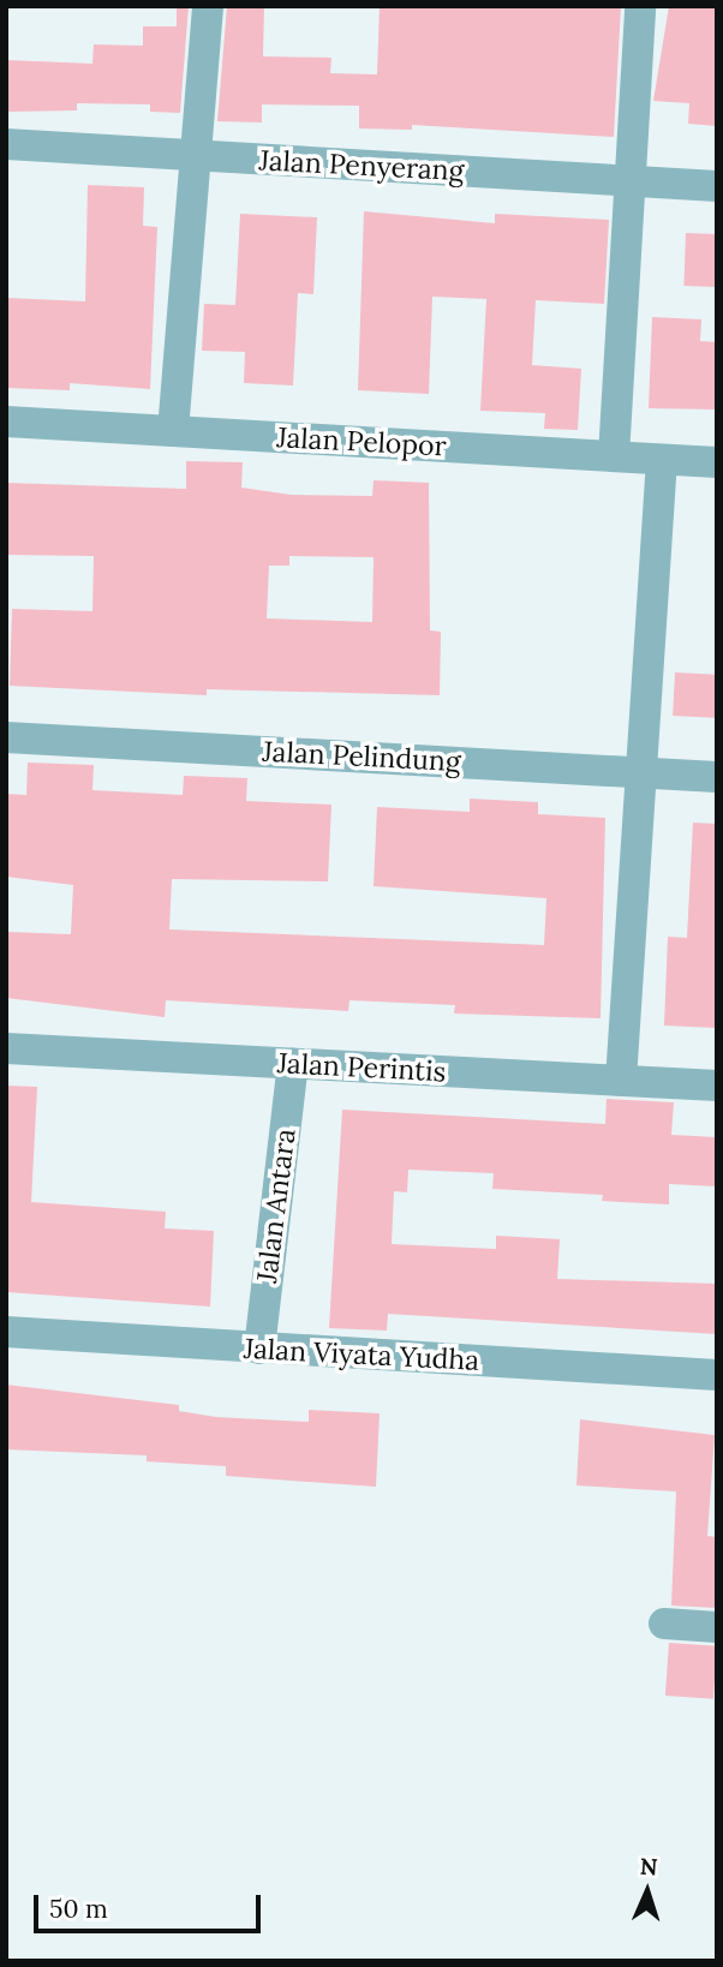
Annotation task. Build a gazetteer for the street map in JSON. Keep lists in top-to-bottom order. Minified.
{"streets":{"street":["Jalan Penyerang","Jalan Pelopor","Jalan Pelindung","Jalan Perintis","Jalan Antara","Jalan Viyata Yudha"]},"crossings":[["Jalan Perintis","Jalan Antara"],["Jalan Antara","Jalan Viyata Yudha"]],"scale_bar":"50 m","north":"top"}
